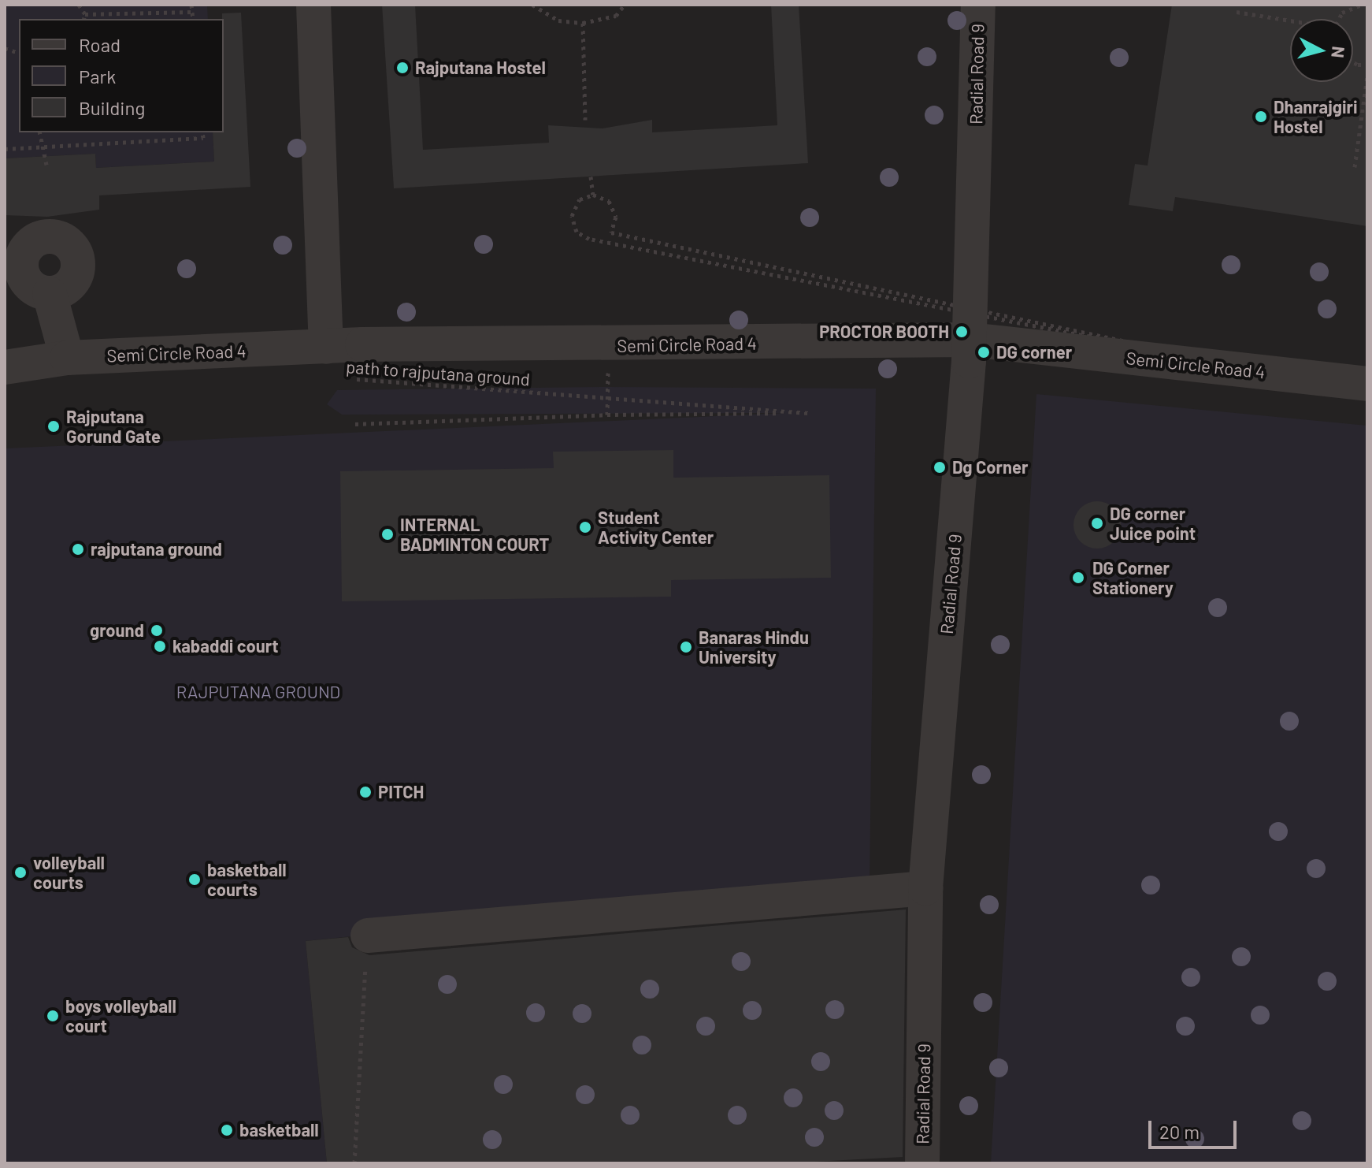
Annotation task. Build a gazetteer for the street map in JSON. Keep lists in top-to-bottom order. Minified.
{"streets":{"lane":["Radial Road 9","Semi Circle Road 4"],"path":["path to rajputana ground"]},"crossings":[["Radial Road 9","Semi Circle Road 4"]],"parks":["RAJPUTANA GROUND"],"places":["Rajputana Hostel","Dhanrajgiri Hostel","PROCTOR BOOTH","DG corner","Rajputana Gorund Gate","Dg Corner","DG corner Juice point","Student Activity Center","INTERNAL BADMINTON COURT","rajputana ground","DG Corner Stationery","ground","kabaddi court","Banaras Hindu University","PITCH","volleyball courts","basketball courts","boys volleyball court","basketball"],"legend":["Road","Park","Building"],"scale_bar":"20 m","north":"right"}
